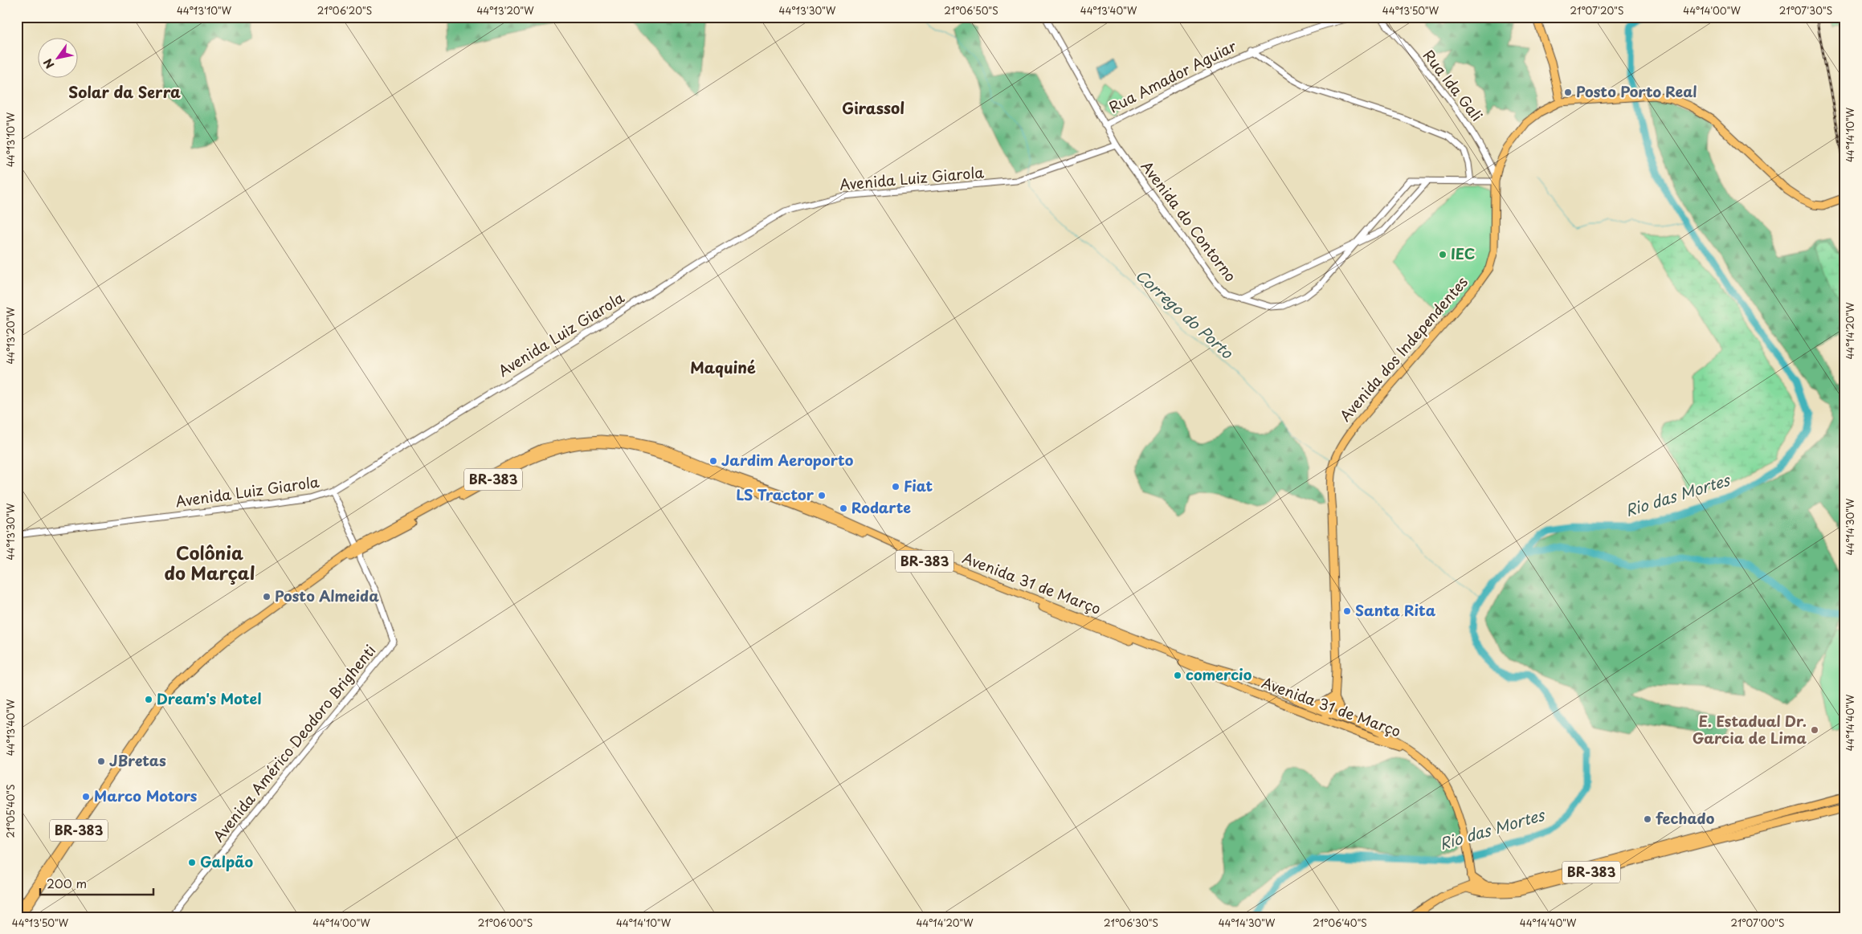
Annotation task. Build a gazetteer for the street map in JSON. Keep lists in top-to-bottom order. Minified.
{"streets":{"highway":["BR-383"],"main road":["Avenida dos Independentes","Avenida 31 de Março"],"street":["Rua Amador Aguiar","Rua Ida Gali","Avenida Luiz Giarola","Avenida do Contorno","Avenida Américo Deodoro Brighenti"]},"crossings":[["Rua Amador Aguiar","Avenida do Contorno"],["Rua Ida Gali","Avenida do Contorno"],["Rua Ida Gali","Avenida dos Independentes"],["Avenida Luiz Giarola","Avenida do Contorno"],["Avenida do Contorno","Avenida dos Independentes"],["BR-383","Avenida 31 de Março"],["Avenida 31 de Março","Avenida Américo Deodoro Brighenti"]],"districts":["Solar da Serra","Girassol","Maquiné","Colônia do Marçal"],"water":["Corrego do Porto","Rio das Mortes"],"places":["Posto Porto Real","IEC","Jardim Aeroporto","Fiat","LS Tractor","Rodarte","Posto Almeida","Santa Rita","comercio","Dream's Motel","E. Estadual Dr. Garcia de Lima","JBretas","Marco Motors","fechado","Galpão"],"scale_bar":"200 m","north":"bottom left","coordinates":["44°13'10\"W","21°06'20\"S","44°13'20\"W","44°13'30\"W","21°06'50\"S","44°13'40\"W","44°13'50\"W","21°07'20\"S","44°14'00\"W","21°07'30\"S","44°14'10\"W","44°14'20\"W","44°14'30\"W","44°14'40\"W","21°05'40\"S","21°06'00\"S","21°06'30\"S","21°06'40\"S","21°07'00\"S"]}
